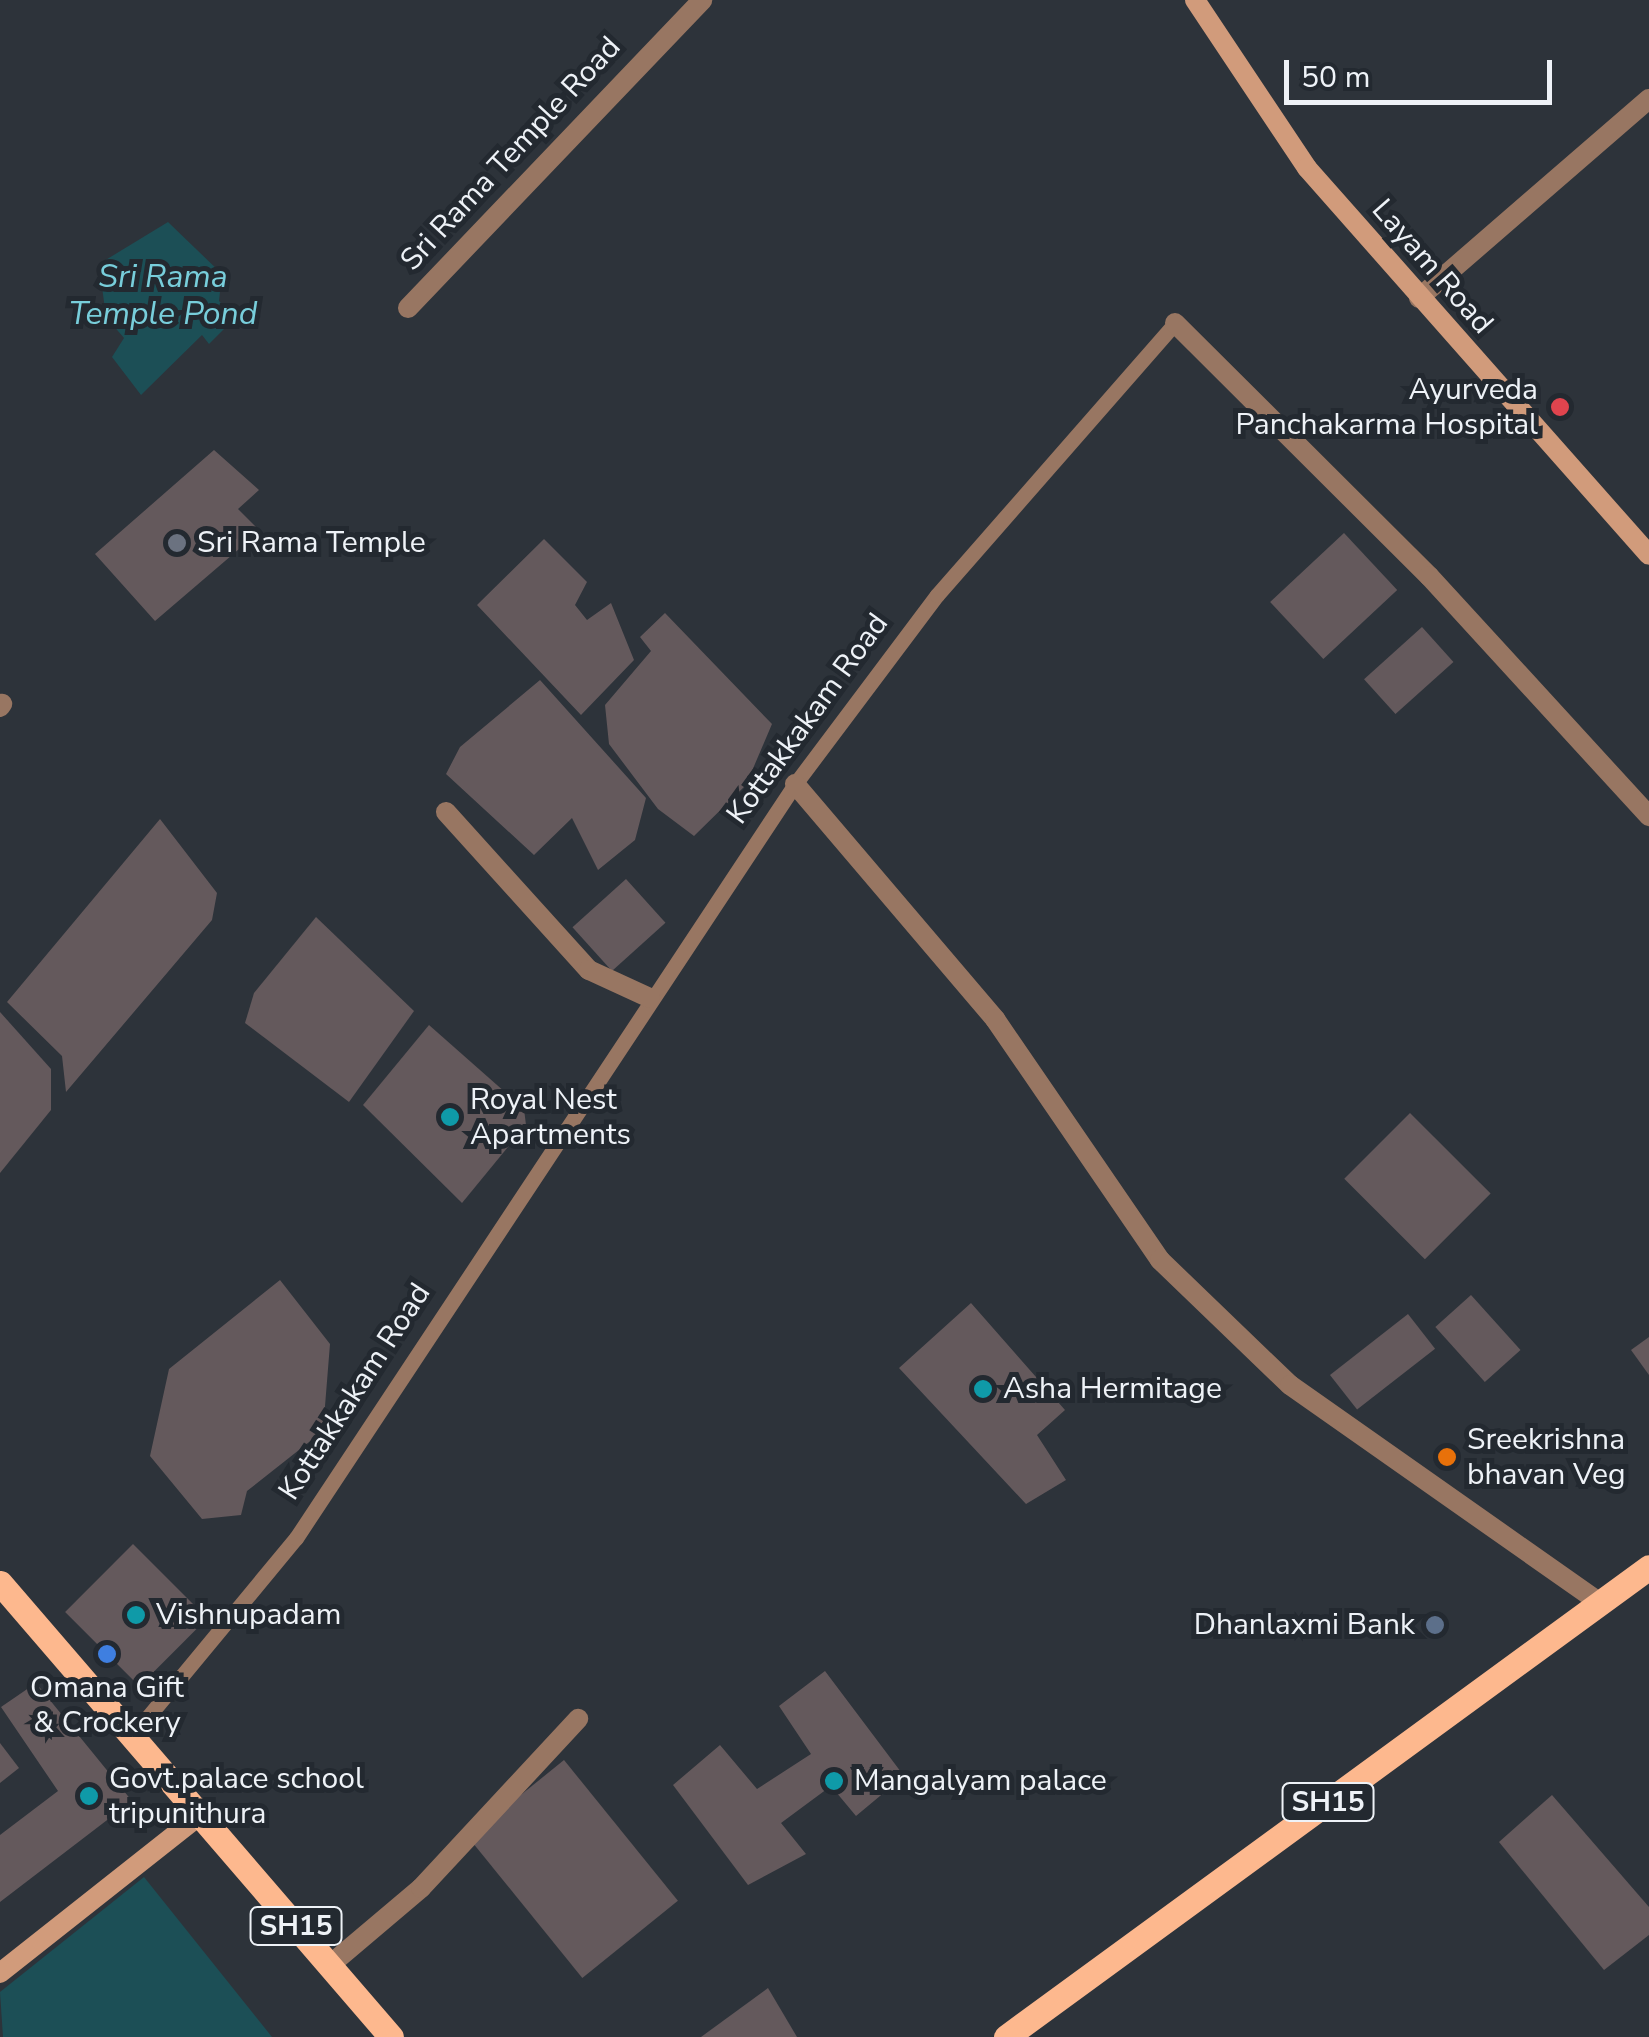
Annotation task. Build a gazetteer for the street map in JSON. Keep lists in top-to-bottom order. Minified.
{"streets":{"main road":["SH15"],"street":["Sri Rama Temple Road","Layam Road","Kottakkakam Road"]},"crossings":[["Kottakkakam Road","SH15"]],"water":["Sri Rama Temple Pond"],"places":["Ayurveda Panchakarma Hospital","Sri Rama Temple","Royal Nest Apartments","Asha Hermitage","Sreekrishna bhavan Veg","Vishnupadam","Dhanlaxmi Bank","Omana Gift & Crockery","Mangalyam palace","Govt.palace school tripunithura"],"scale_bar":"50 m"}
